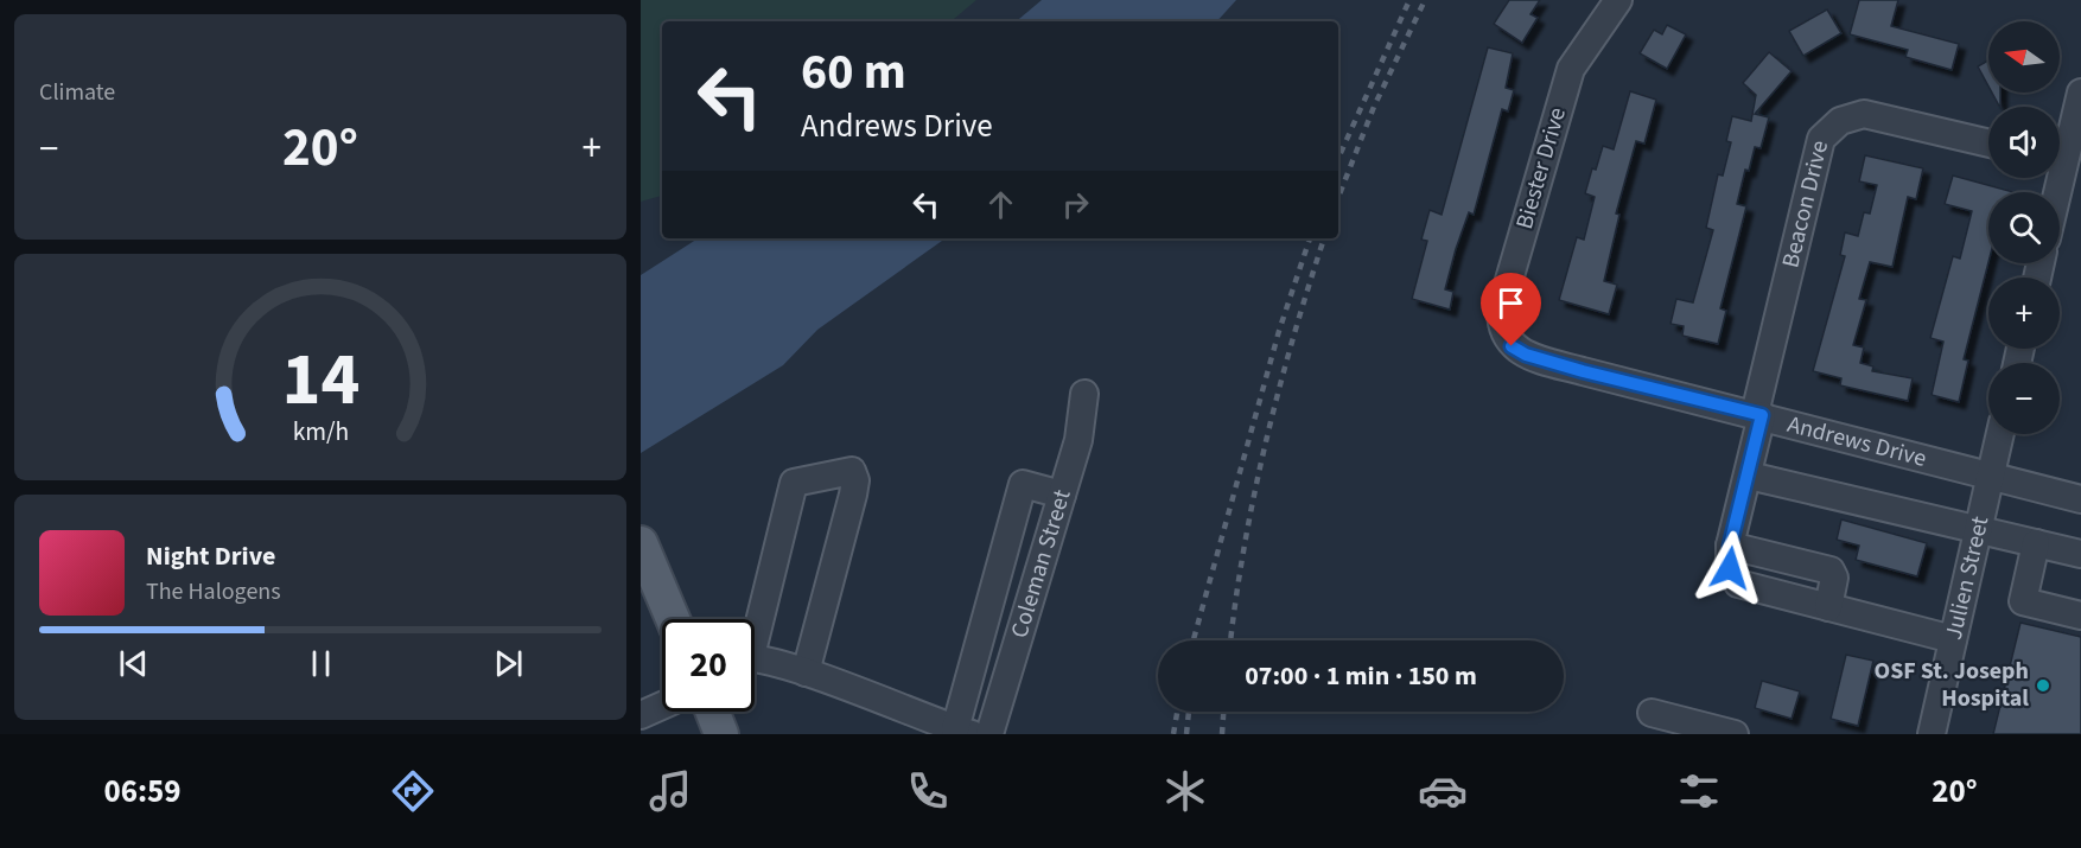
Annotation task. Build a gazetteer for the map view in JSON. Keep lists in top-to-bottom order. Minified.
{"streets":{"street":["Biester Drive","Beacon Drive","Andrews Drive","Coleman Street","Julien Street"]},"crossings":[["Biester Drive","Andrews Drive"],["Beacon Drive","Andrews Drive"],["Andrews Drive","Julien Street"]],"places":["OSF St. Joseph Hospital"],"north":"left","page":{"tile":"Climate","map_buttons":["+","−"],"turn":["60 m","Andrews Drive"],"heat":["−","20°","+"],"song":["Night Drive","The Halogens"],"limit":"20","trip":"07:00 · 1 min · 150 m","tabs":["06:59","20°"],"gauge":["14","km/h"]}}
